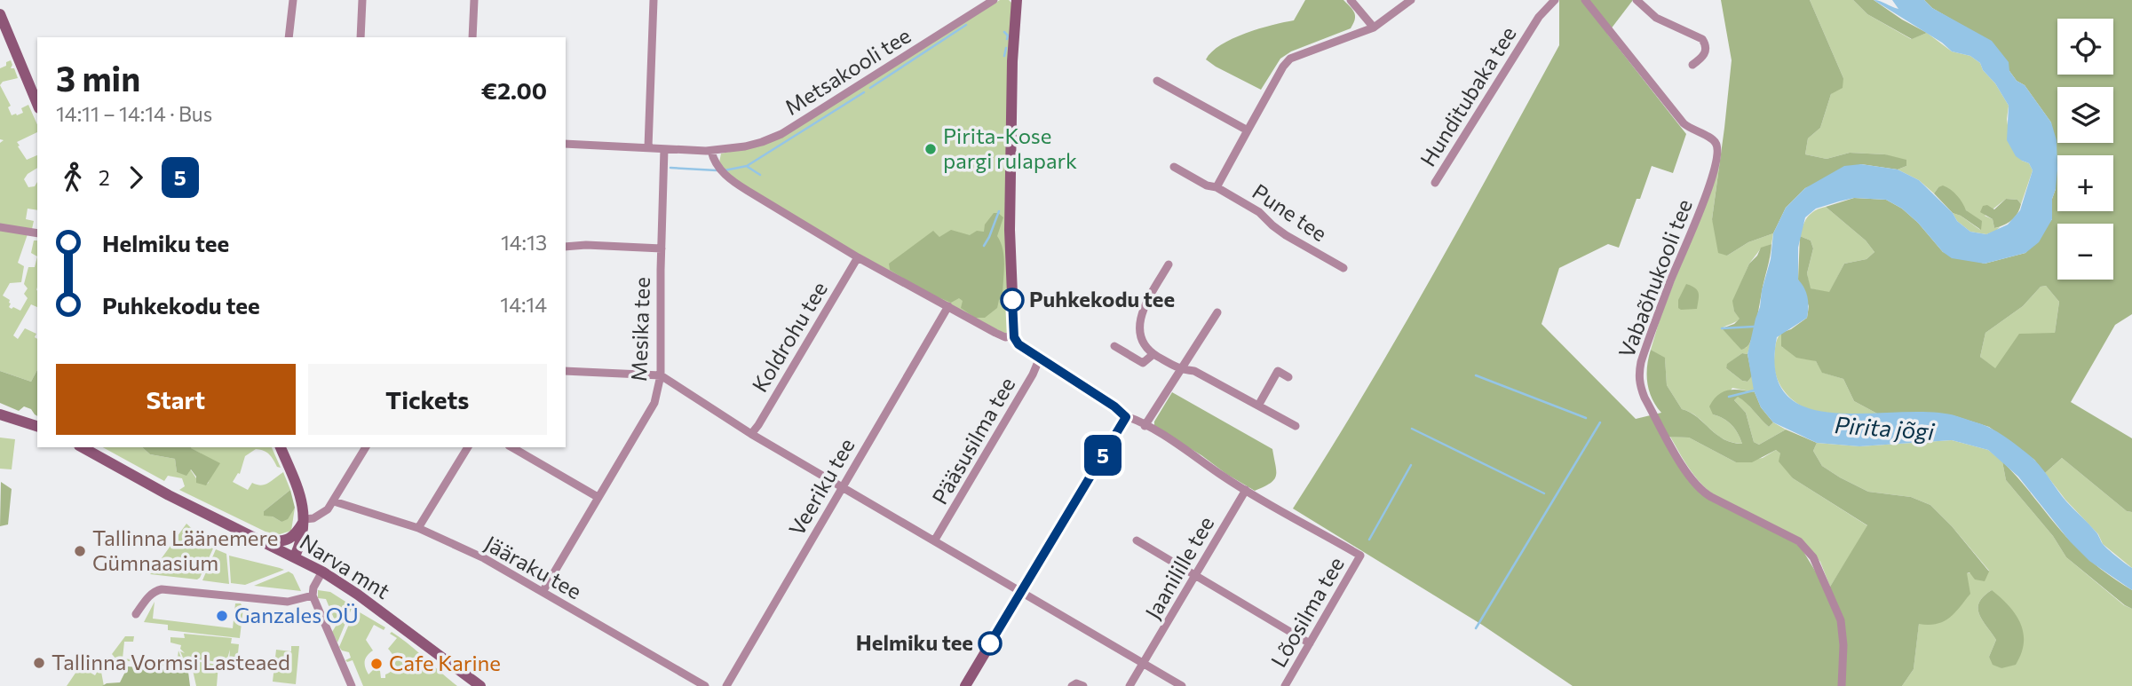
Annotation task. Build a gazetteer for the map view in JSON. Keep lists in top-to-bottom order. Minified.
{"streets":{"main road":["Narva mnt"],"street":["Metsakooli tee","Hunditubaka tee","Pune tee","Vabaõhukooli tee","Mesika tee","Koldrohu tee","Pääsusilma tee","Veeriku tee","Jääraku tee","Jaanilille tee","Lõosilma tee"]},"crossings":[["Mesika tee","Jääraku tee"],["Jaanilille tee","Lõosilma tee"]],"water":["Pirita jõgi"],"places":["Pirita-Kose pargi rulapark","Puhkekodu tee","Tallinna Läänemere Gümnaasium","Ganzales OÜ","Helmiku tee","Tallinna Vormsi Lasteaed","Cafe Karine"],"lines":["bus line 5"],"page":{"on_map":"5","map_buttons":["+","−"],"heading":["3 min","14:11 – 14:14 · Bus","€2.00"],"legs":["2","5"],"list":[{"name":"Helmiku tee","value":"14:13"},{"name":"Puhkekodu tee","value":"14:14"}],"buttons":["Start","Tickets"]}}
